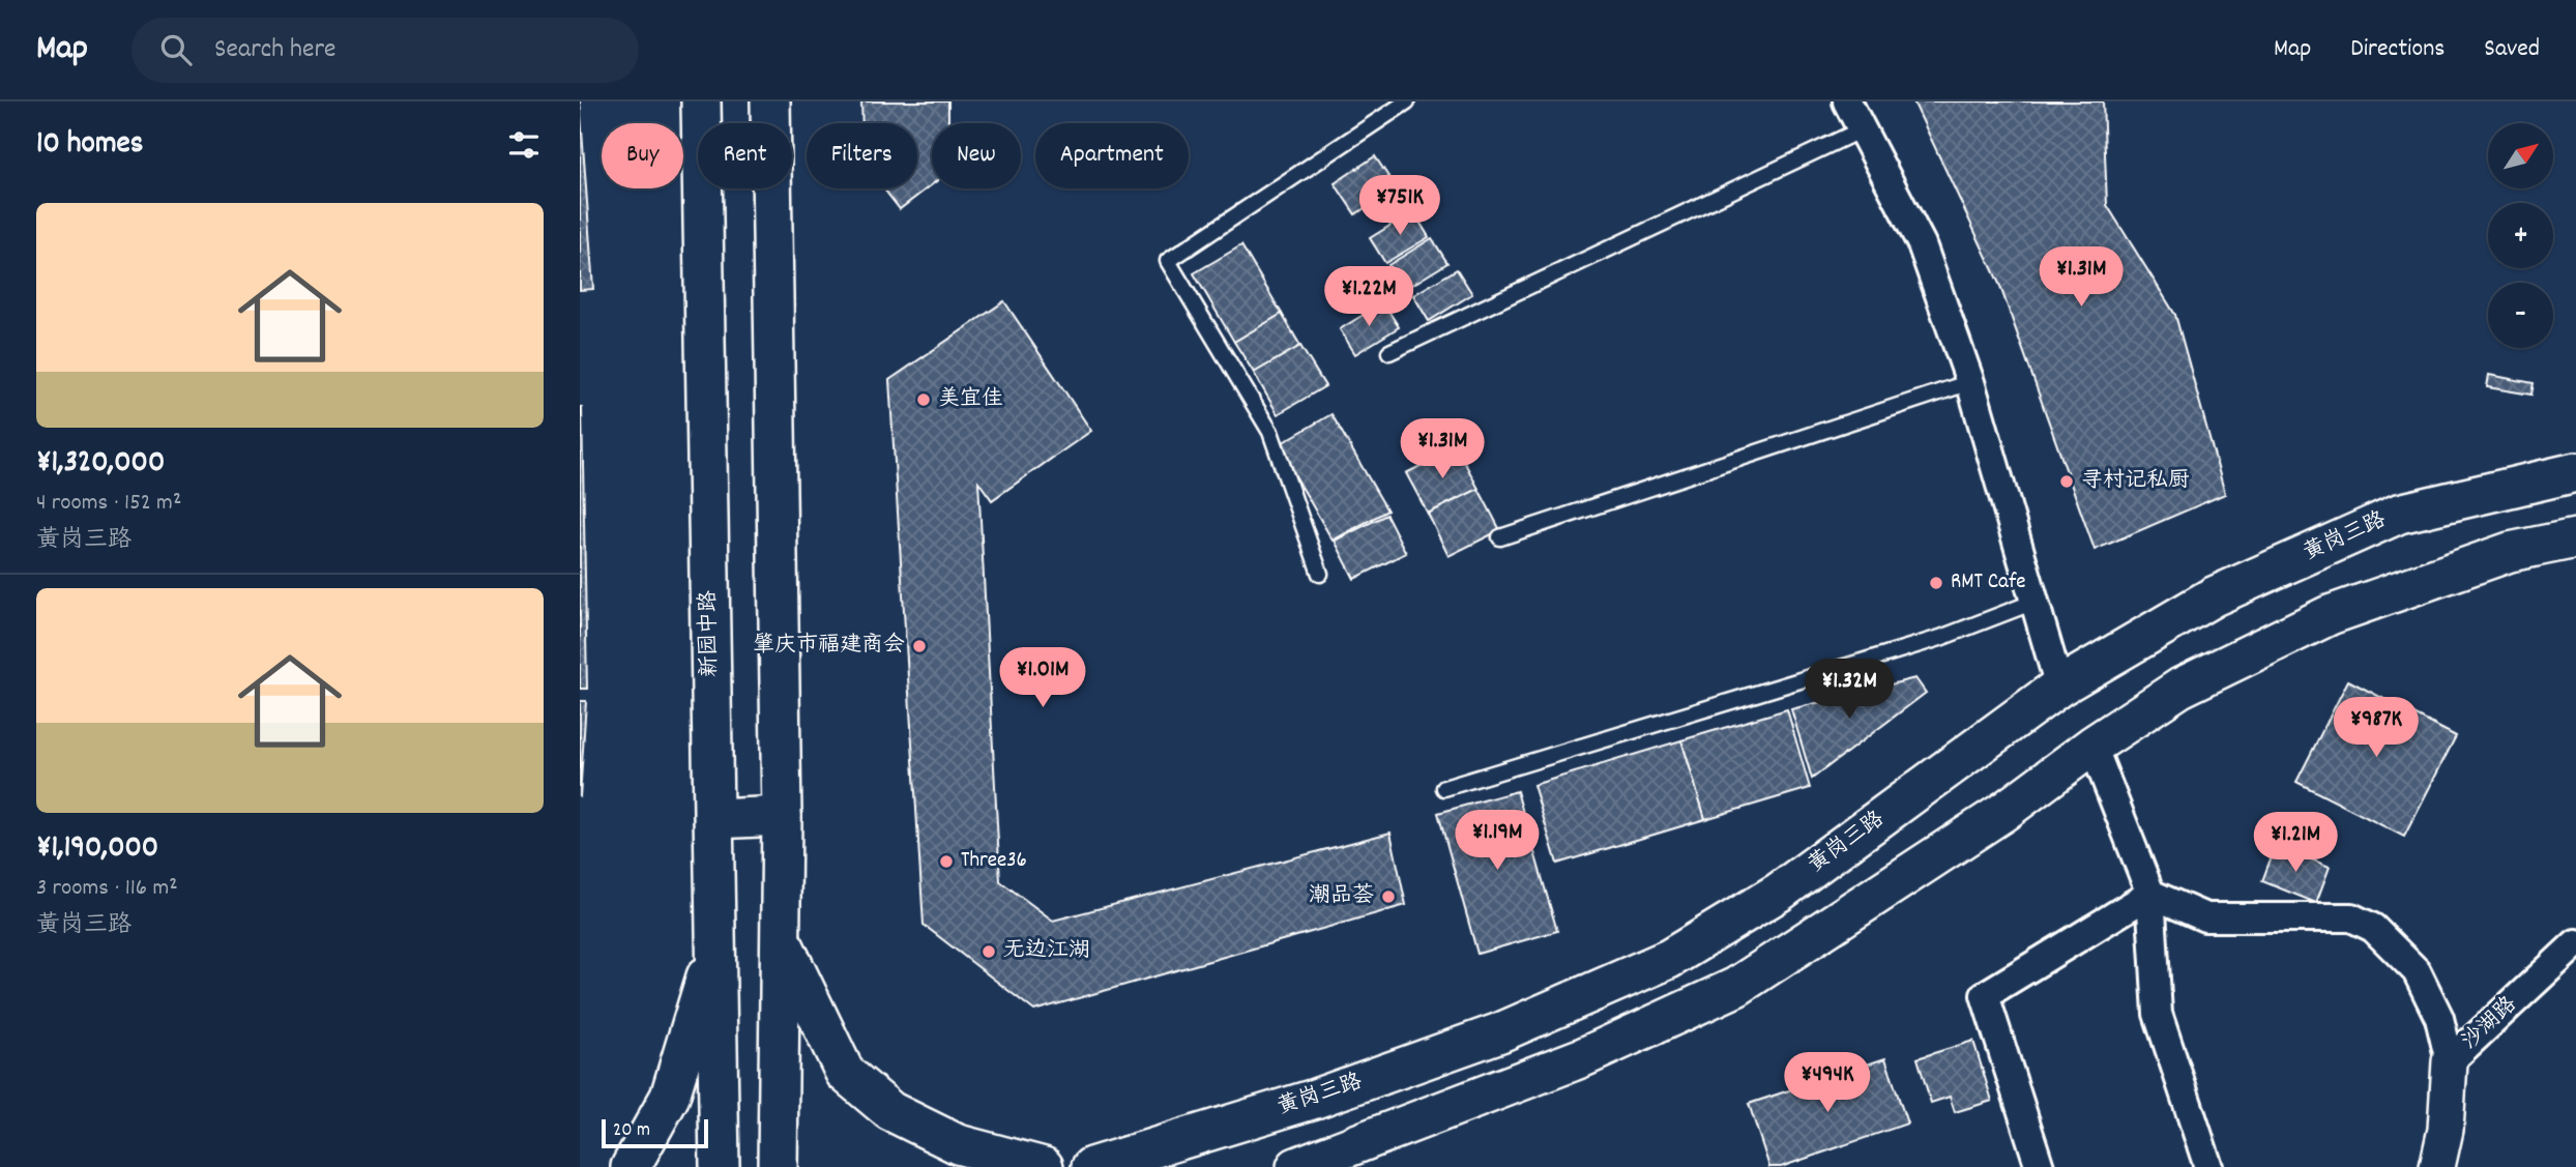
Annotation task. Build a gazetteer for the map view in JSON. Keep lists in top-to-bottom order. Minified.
{"streets":{"main road":["黄岗三路","新园中路"],"street":["沙湖路"]},"places":["美宜佳","寻村记私厨","RMT Cafe","肇庆市福建商会","Three36","潮品荟","无边江湖"],"scale_bar":"20 m","north":"top right","page":{"header":"Map","search":"Search here","nav":["Map","Directions","Saved"],"heading":"10 homes","map_buttons":["+","−"],"chip":["Buy","Rent","Filters","New","Apartment"],"price":["¥751K","¥1.31M","¥1.22M","¥1.31M","¥1.01M","¥1.32M","¥987K","¥1.19M","¥1.21M","¥494K"],"list":[{"name":"¥1,320,000","note":"4 rooms · 152 m² · 黄岗三路"},{"name":"¥1,190,000","note":"3 rooms · 116 m² · 黄岗三路"}],"scale":"20 m"}}
